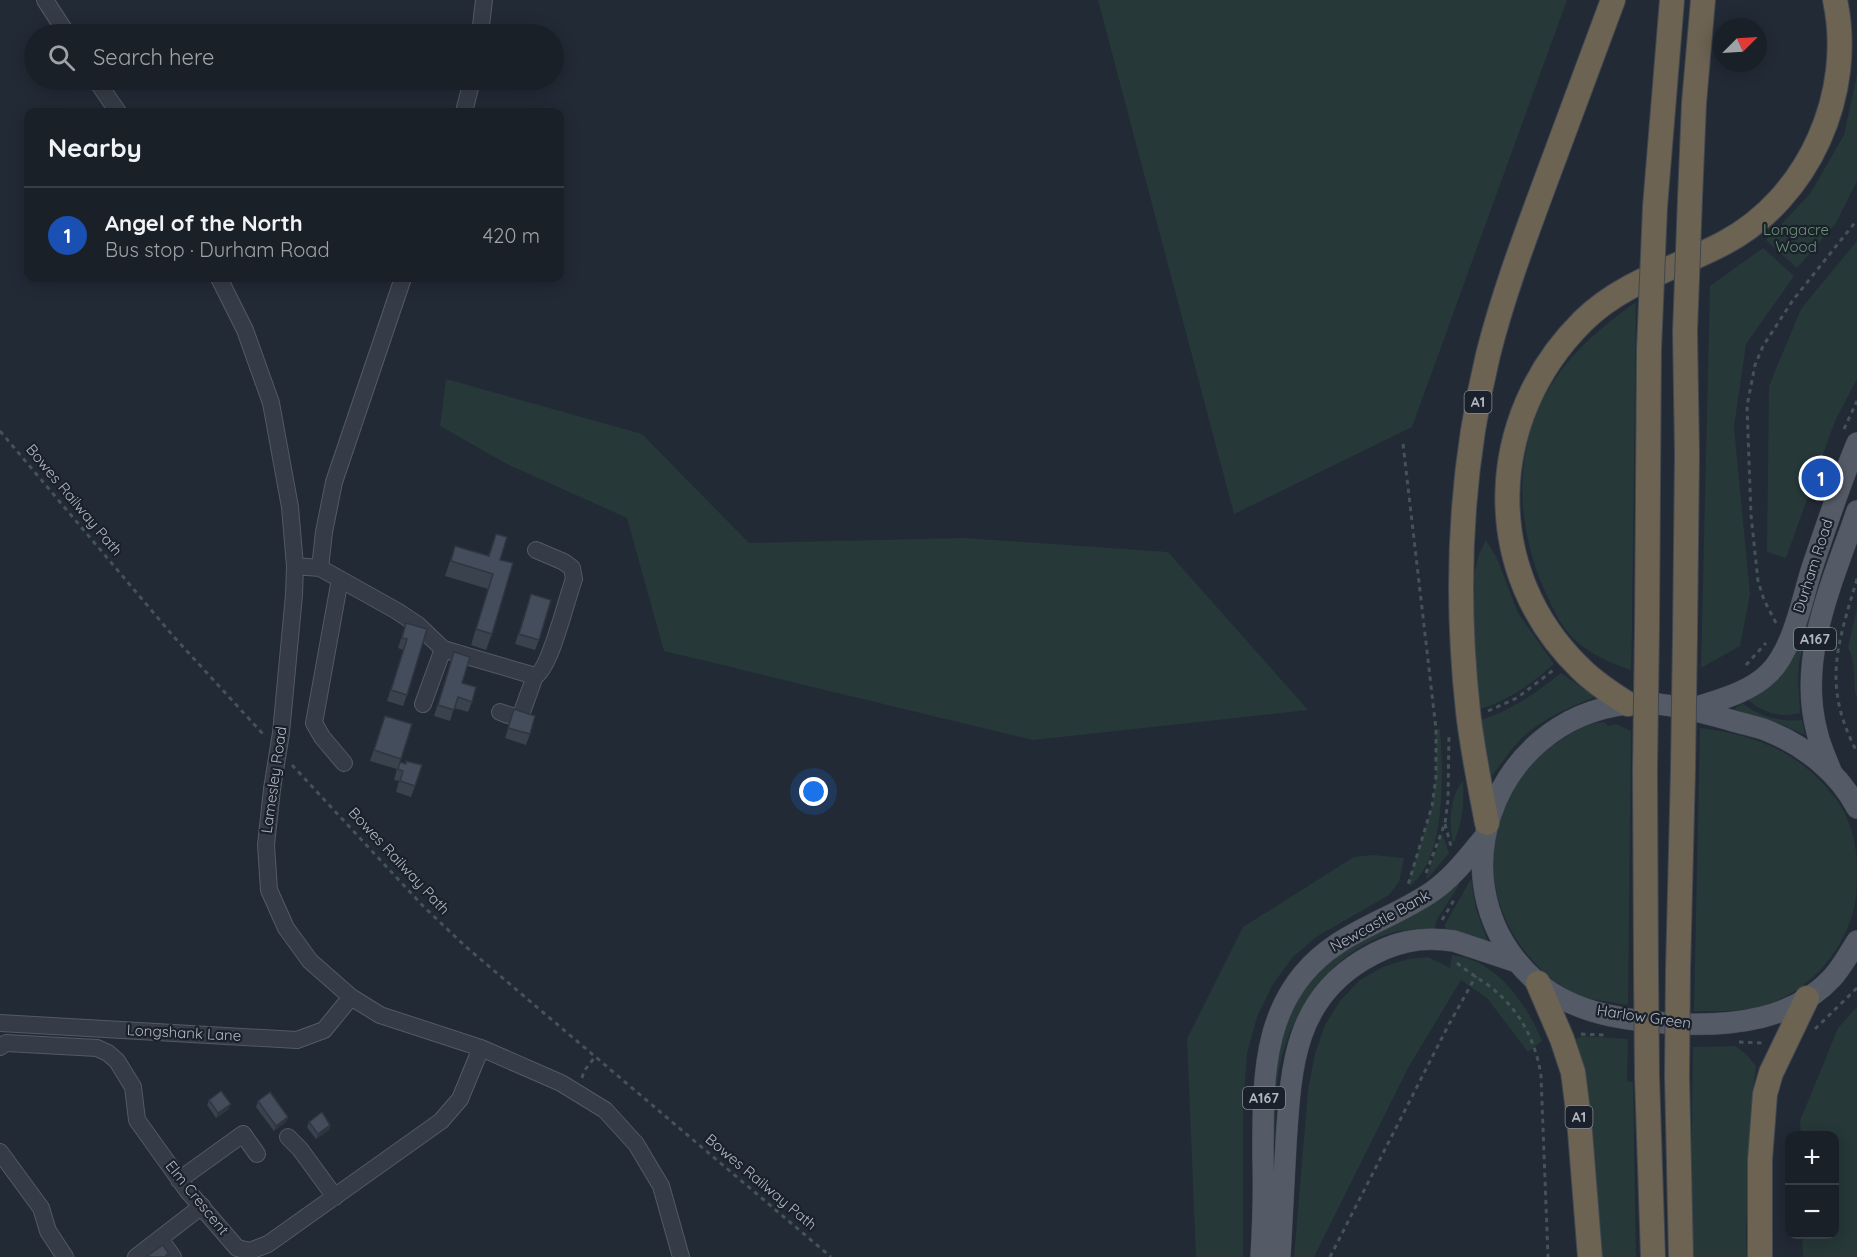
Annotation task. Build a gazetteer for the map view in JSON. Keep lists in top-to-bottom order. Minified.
{"streets":{"highway":["A1"],"main road":["Durham Road","A167","Newcastle Bank","Harlow Green"],"street":["Lamesley Road","Longshank Lane","Elm Crescent"],"path":["Bowes Railway Path"]},"crossings":[["A1","Newcastle Bank"],["A1","Harlow Green"],["Bowes Railway Path","Lamesley Road"],["Durham Road","Harlow Green"],["Lamesley Road","Longshank Lane"],["Lamesley Road","Elm Crescent"],["Newcastle Bank","Harlow Green"]],"parks":["Longacre Wood"],"north":"top right","page":{"search":"Search here","heading":"Nearby","list":[{"mark":"1","name":"Angel of the North","note":"Bus stop · Durham Road","value":"420 m"}],"pins":"1","map_buttons":["+","−"]}}
